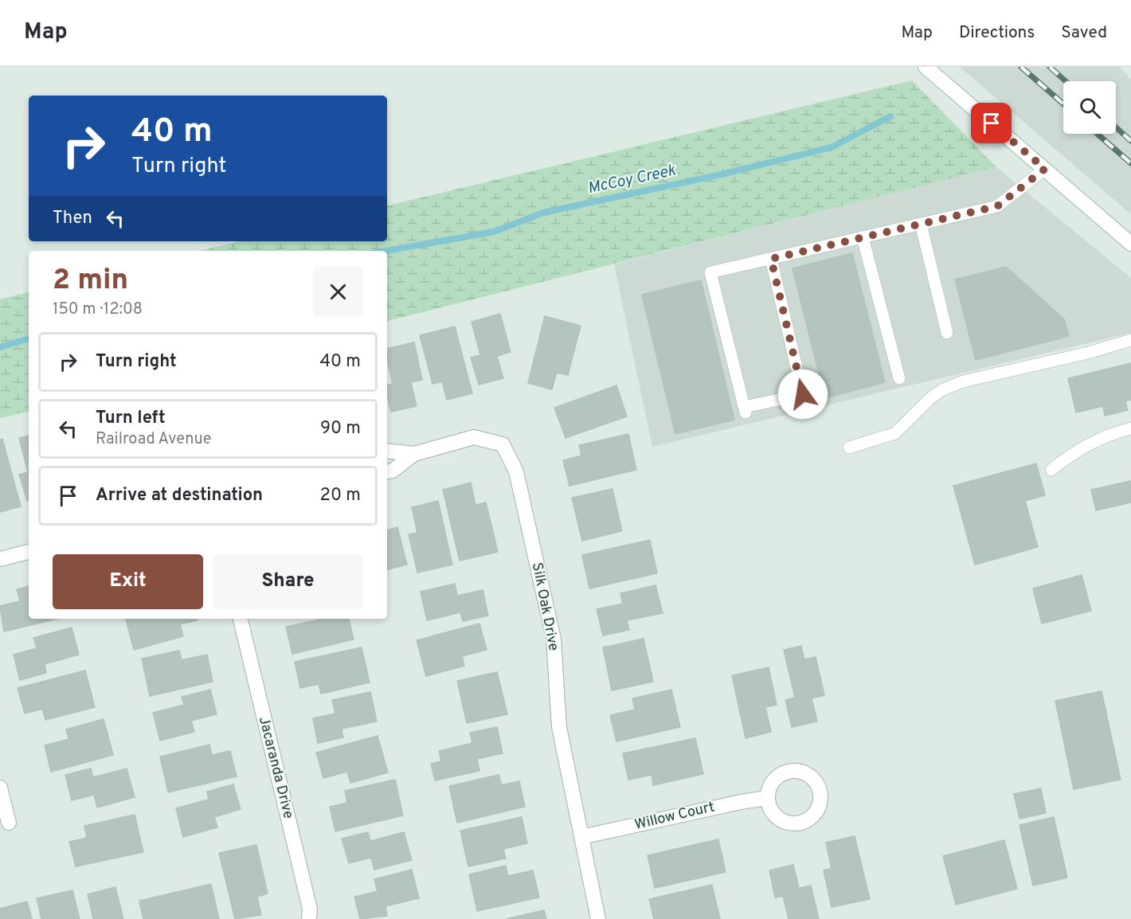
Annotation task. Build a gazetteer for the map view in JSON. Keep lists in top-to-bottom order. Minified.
{"streets":{"street":["Silk Oak Drive","Jacaranda Drive","Willow Court"]},"crossings":[["Silk Oak Drive","Willow Court"]],"water":["McCoy Creek"],"page":{"header":"Map","nav":["Map","Directions","Saved"],"turn":["40 m","Turn right"],"then":"Then","heading":["2 min","150 m · 12:08"],"list":[{"name":"Turn right","value":"40 m"},{"name":"Turn left","note":"Railroad Avenue","value":"90 m"},{"name":"Arrive at destination","value":"20 m"}],"buttons":["Exit","Share"]}}
